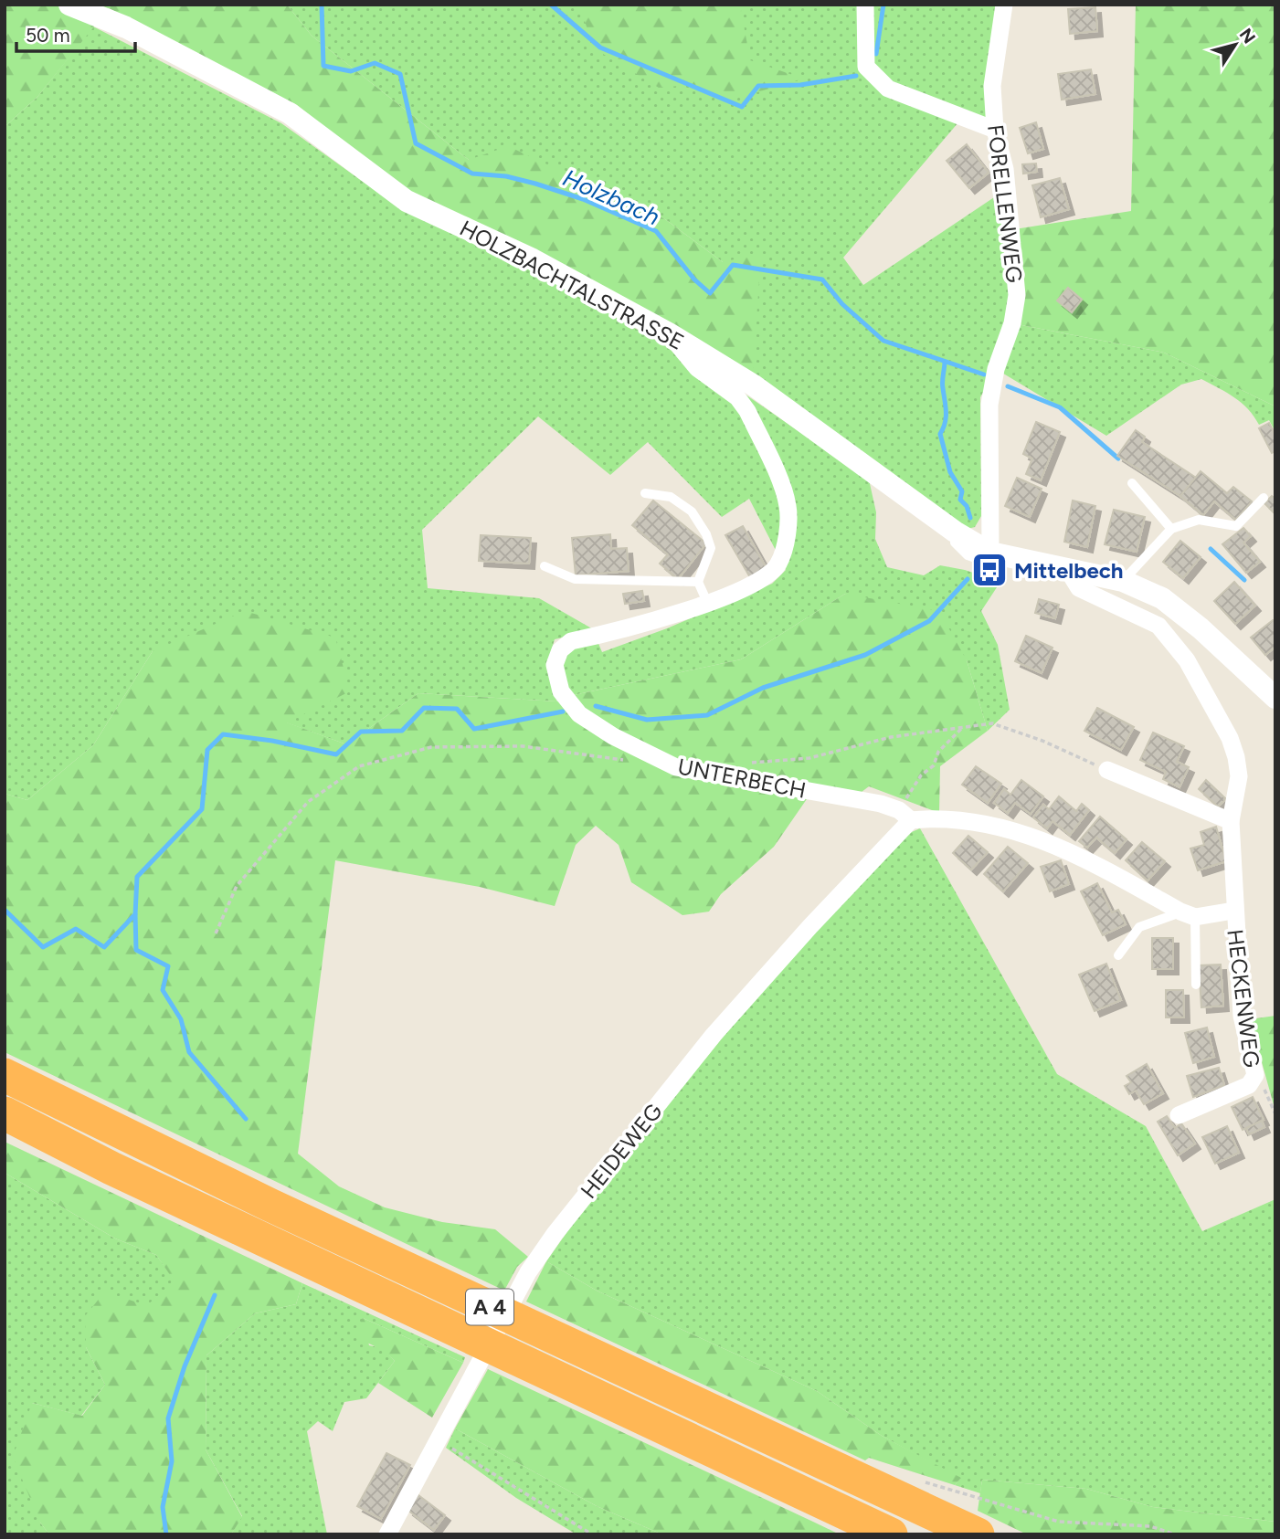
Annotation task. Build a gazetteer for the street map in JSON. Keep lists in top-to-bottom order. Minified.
{"streets":{"highway":["A 4"],"street":["FORELLENWEG","HOLZBACHTALSTRASSE","UNTERBECH","HECKENWEG","HEIDEWEG"]},"crossings":[["FORELLENWEG","HOLZBACHTALSTRASSE"],["HOLZBACHTALSTRASSE","UNTERBECH"],["UNTERBECH","HEIDEWEG"]],"water":["Holzbach"],"places":{"bus stop":["Mittelbech"]},"scale_bar":"50 m","north":"top right"}
